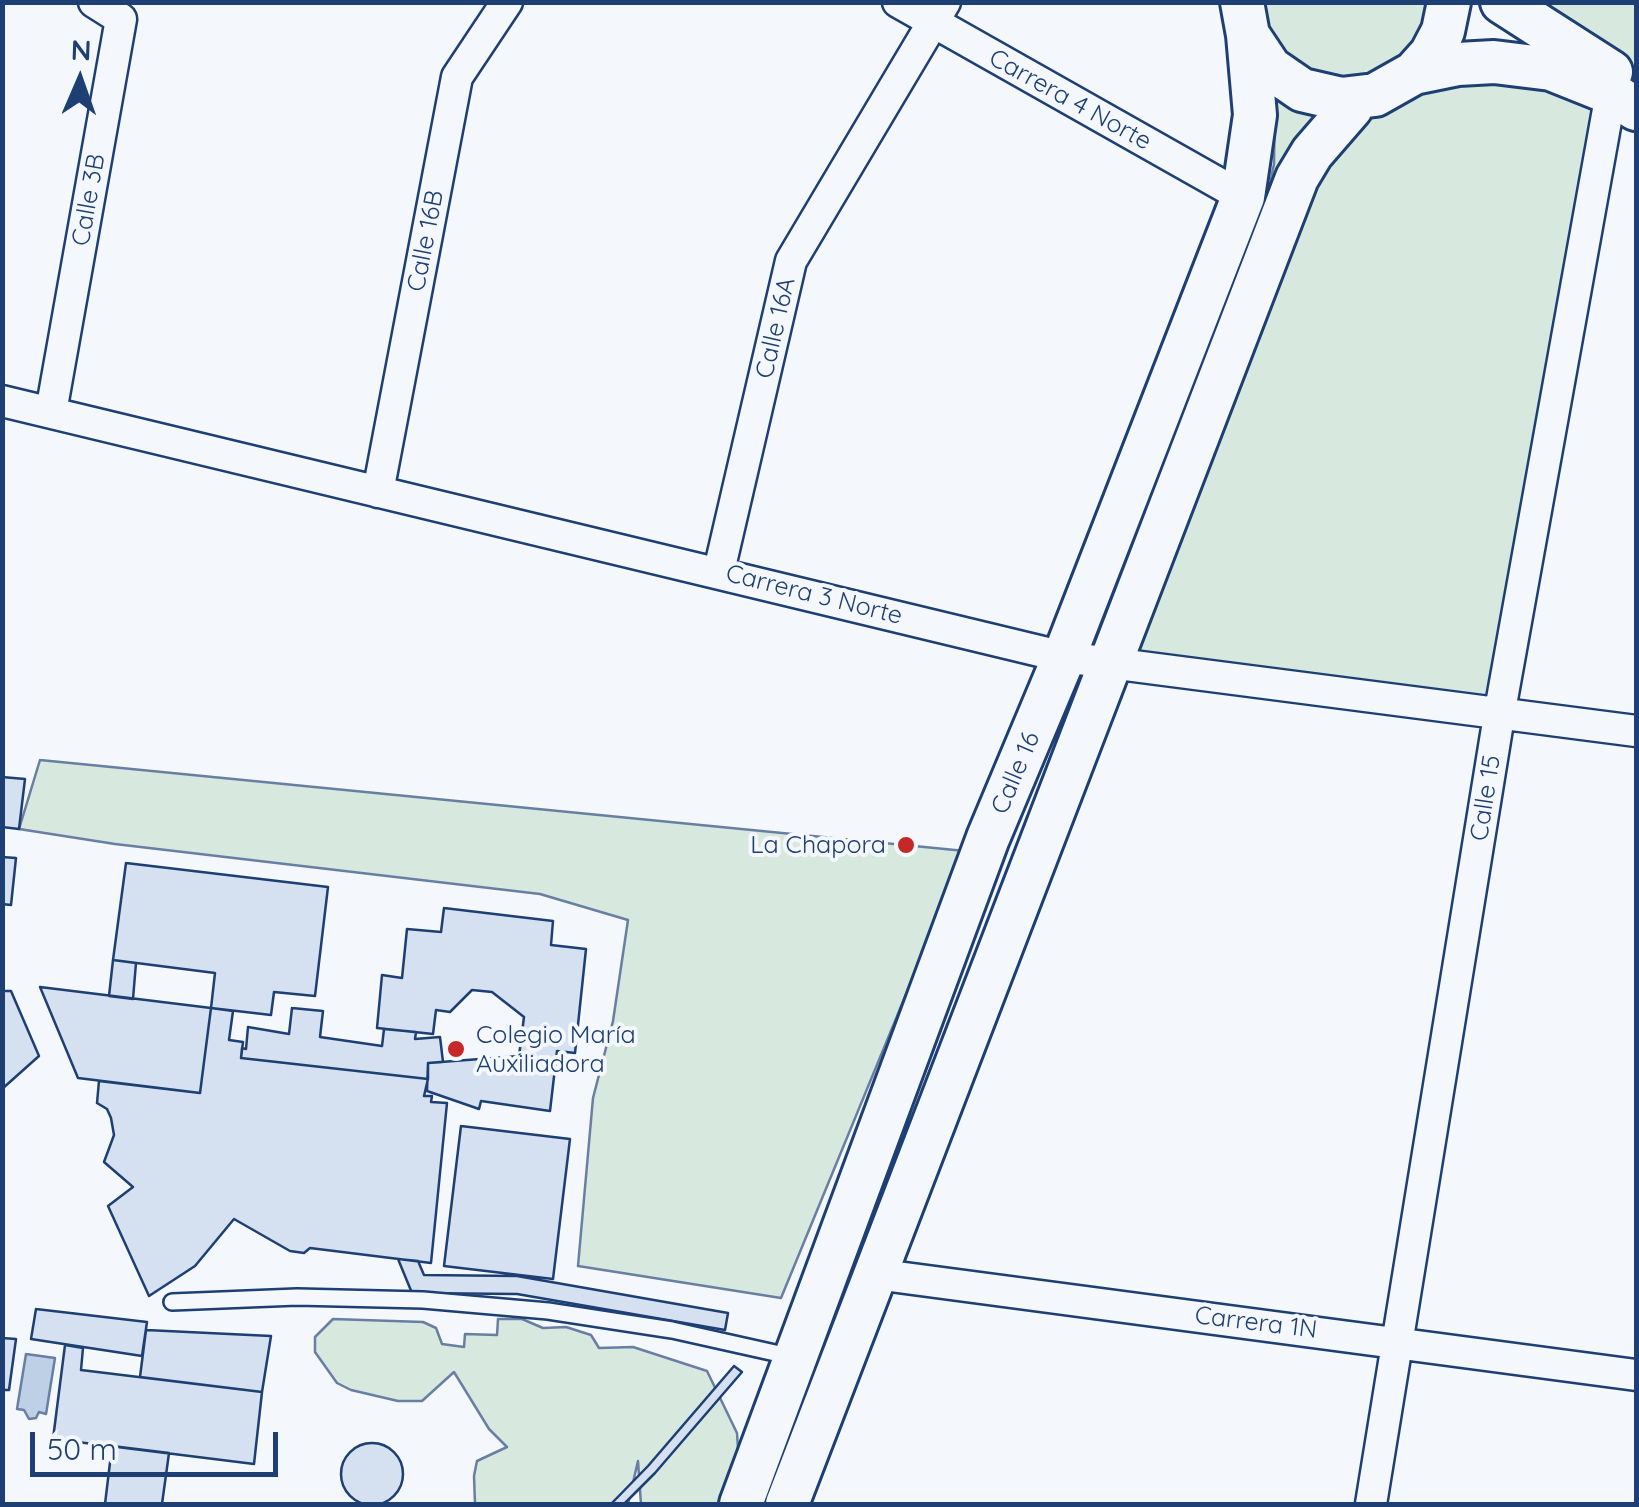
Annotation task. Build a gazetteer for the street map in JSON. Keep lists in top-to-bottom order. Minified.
{"streets":{"main road":["Calle 16"],"street":["Carrera 4 Norte","Calle 3B","Calle 16B","Calle 16A","Carrera 3 Norte","Calle 15","Carrera 1N"]},"crossings":[["Carrera 4 Norte","Calle 16A"],["Carrera 4 Norte","Calle 16"],["Calle 3B","Carrera 3 Norte"],["Calle 16B","Carrera 3 Norte"],["Calle 16A","Carrera 3 Norte"],["Carrera 3 Norte","Calle 16"],["Carrera 3 Norte","Calle 15"],["Calle 16","Carrera 1N"],["Calle 15","Carrera 1N"]],"places":["La Chapora","Colegio María Auxiliadora"],"scale_bar":"50 m","north":"top"}
